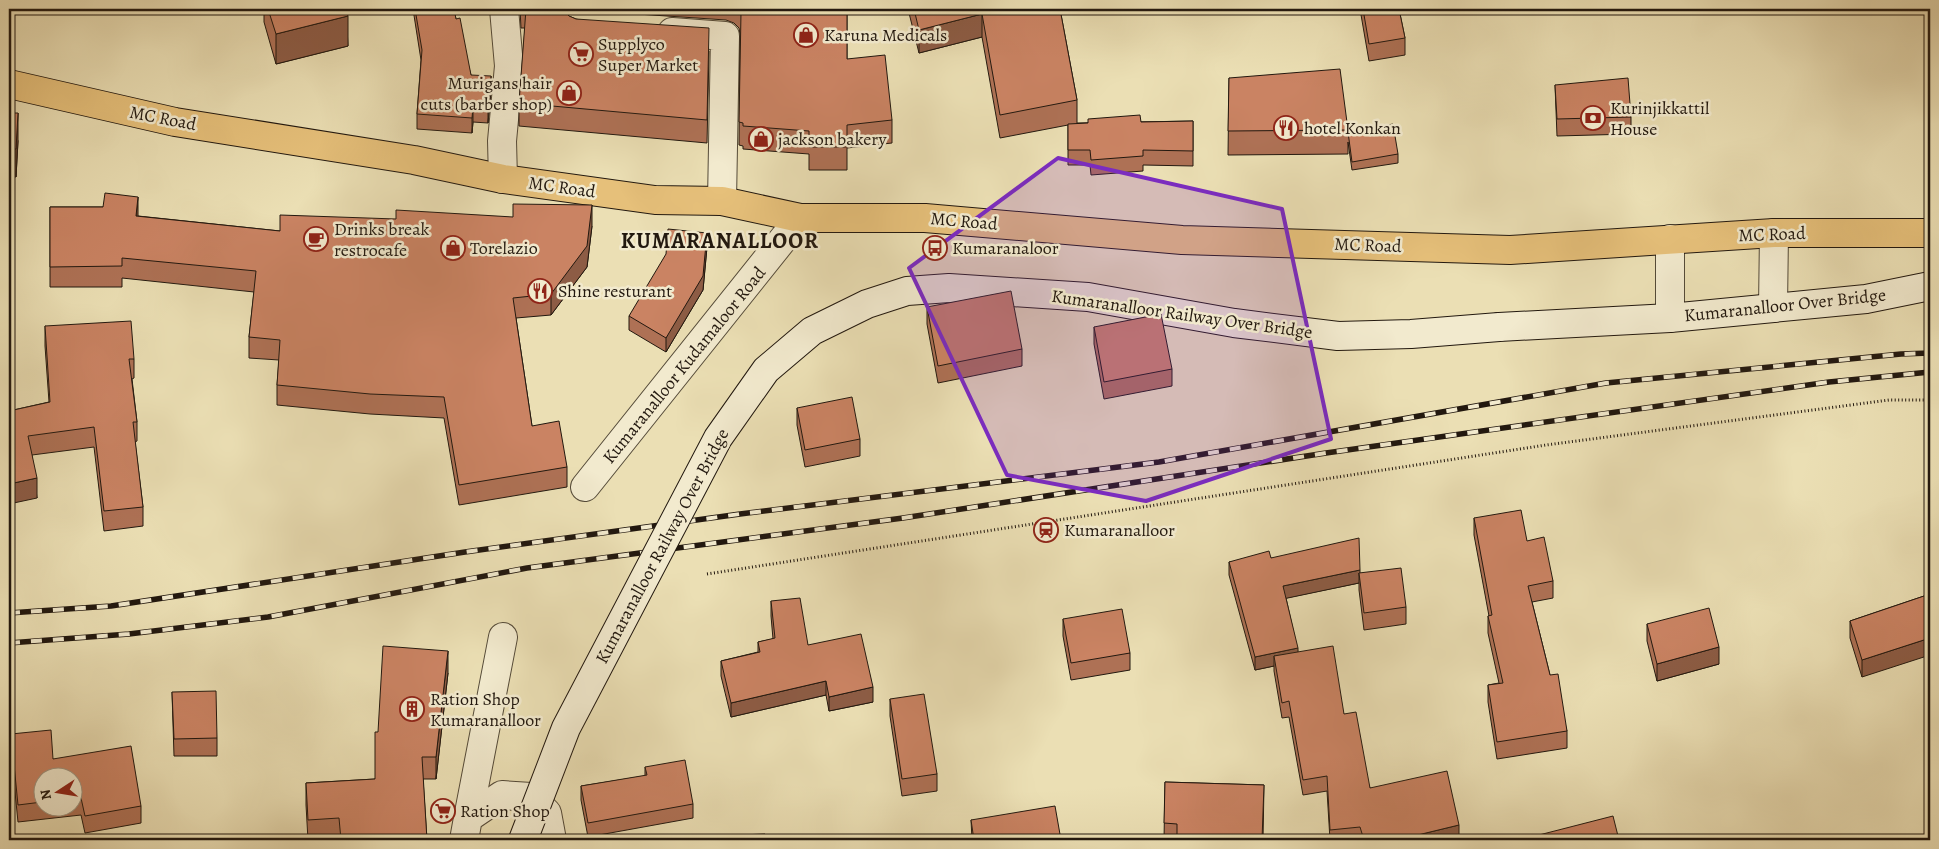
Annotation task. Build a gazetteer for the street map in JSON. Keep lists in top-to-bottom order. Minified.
{"streets":{"main road":["MC Road","Kumaranalloor Over Bridge","Kumaranalloor Railway Over Bridge","Kumaranalloor Kudamaloor Road"]},"crossings":[["MC Road","Kumaranalloor Kudamaloor Road"],["Kumaranalloor Over Bridge","Kumaranalloor Railway Over Bridge"]],"districts":["KUMARANALLOOR"],"places":{"shop":["Karuna Medicals","Murigans hair cuts (barber shop)","jackson bakery","Torelazio"],"supermarket":["Supplyco Super Market","Ration Shop"],"bank":["Kurinjikkattil House"],"restaurant":["hotel Konkan","Shine resturant"],"cafe":["Drinks break restrocafe"],"bus stop":["Kumaranaloor"],"station":["Kumaranalloor"],"building":["Ration Shop Kumaranalloor"]},"north":"left"}
